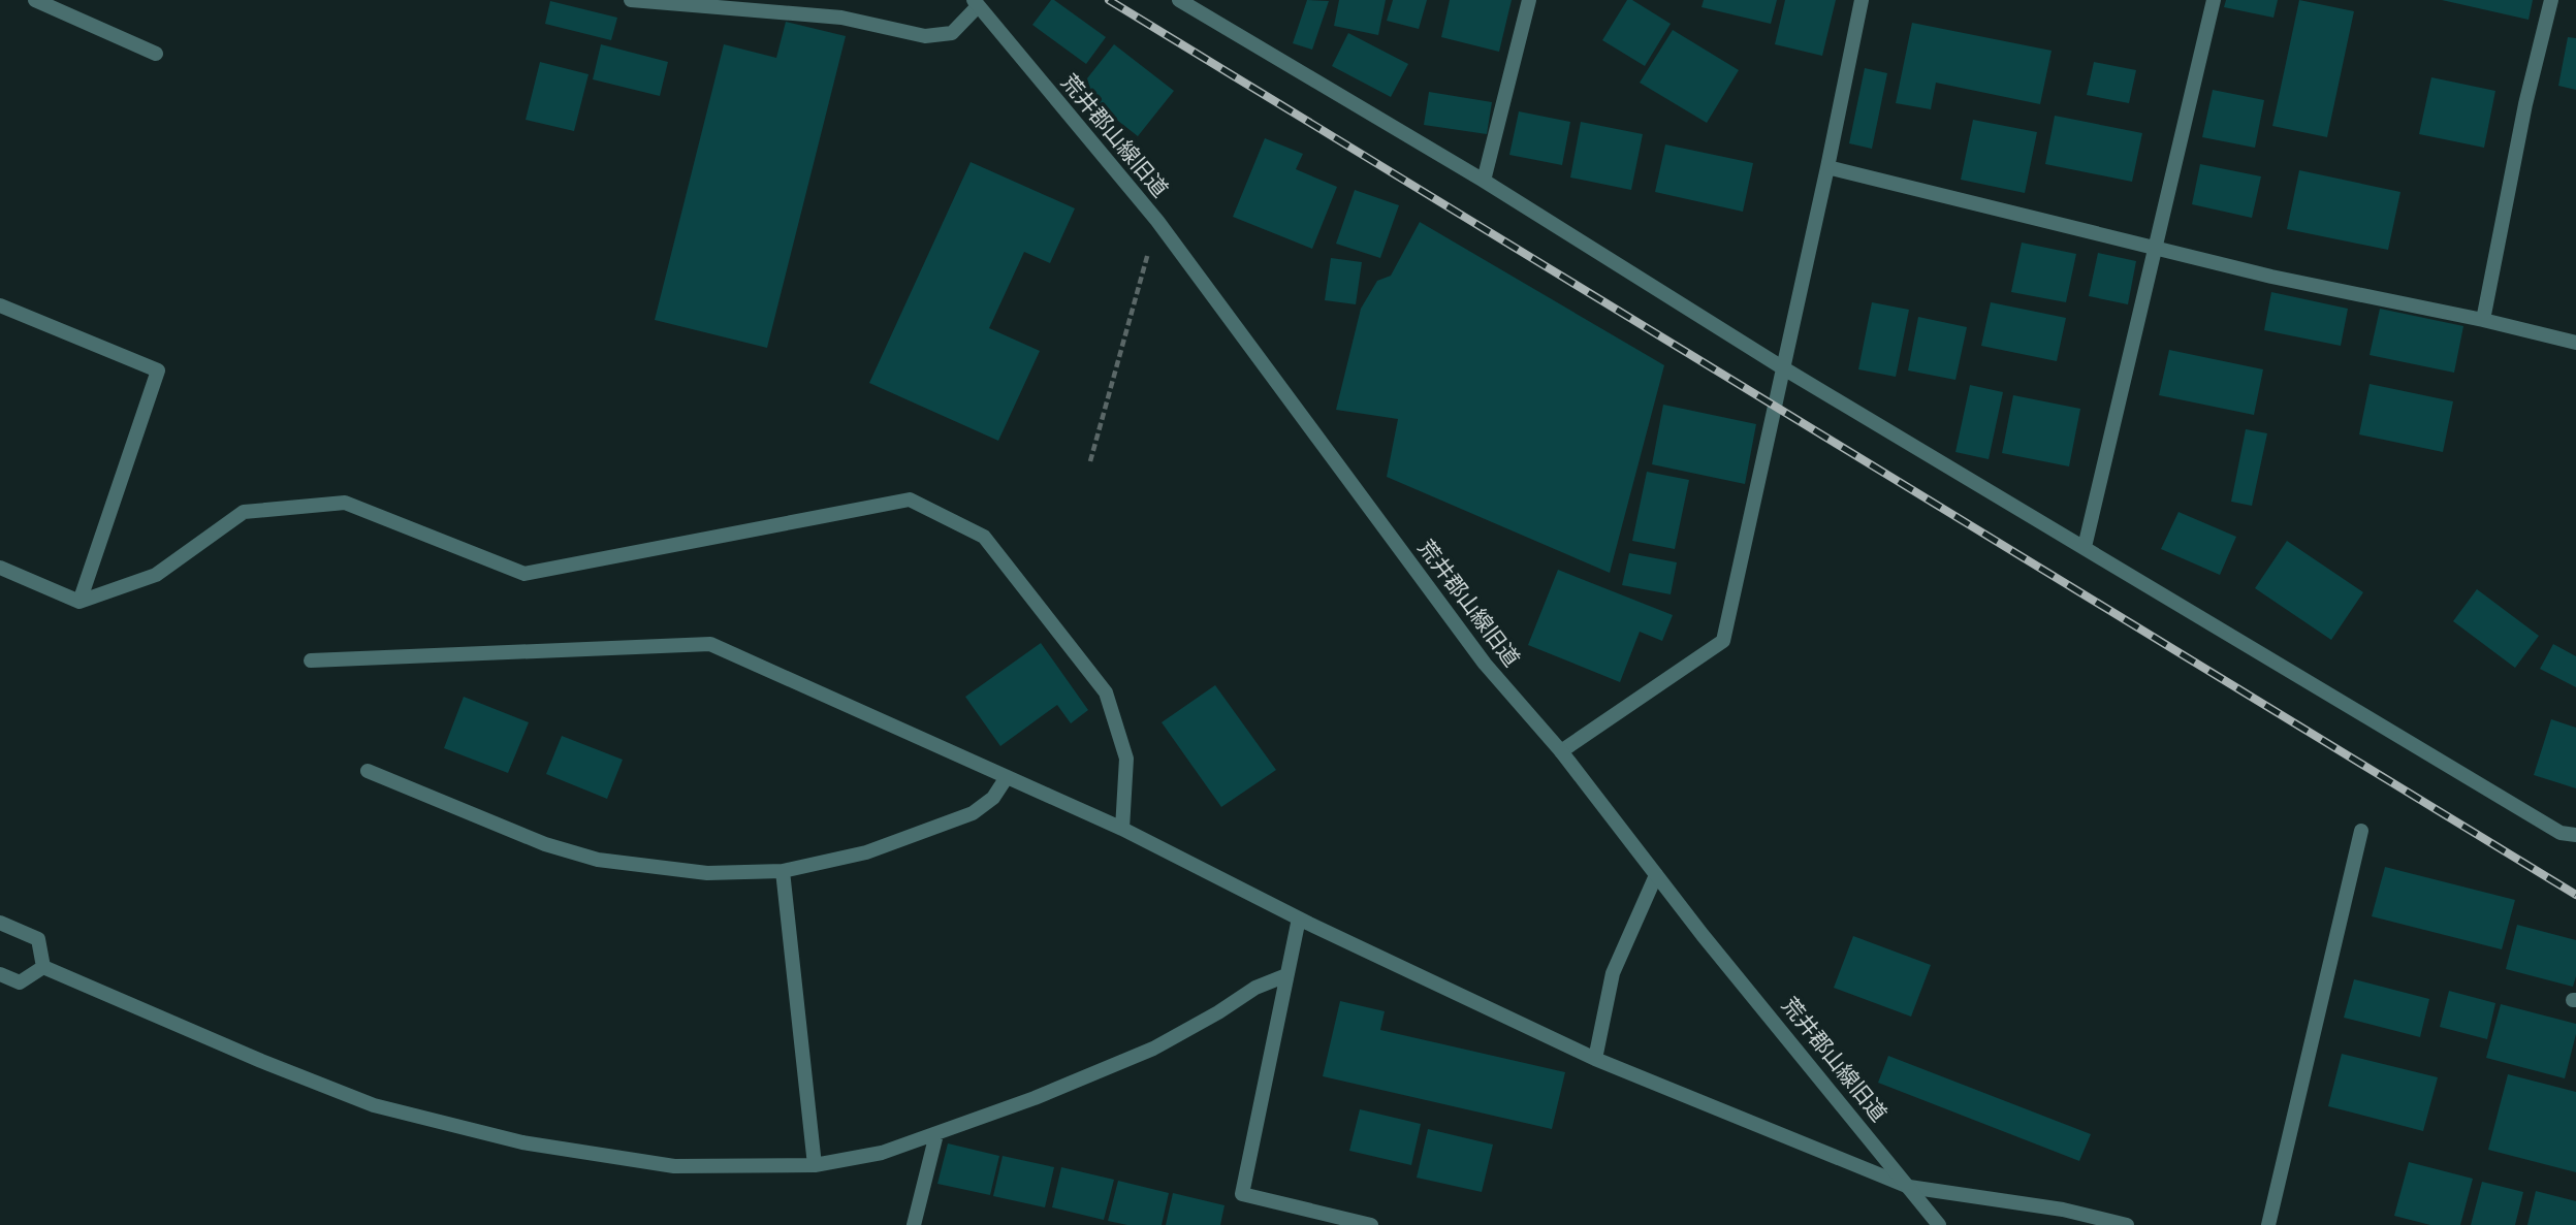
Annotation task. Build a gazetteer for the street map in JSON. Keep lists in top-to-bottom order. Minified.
{"streets":{"street":["荒井郡山線旧道"]}}
